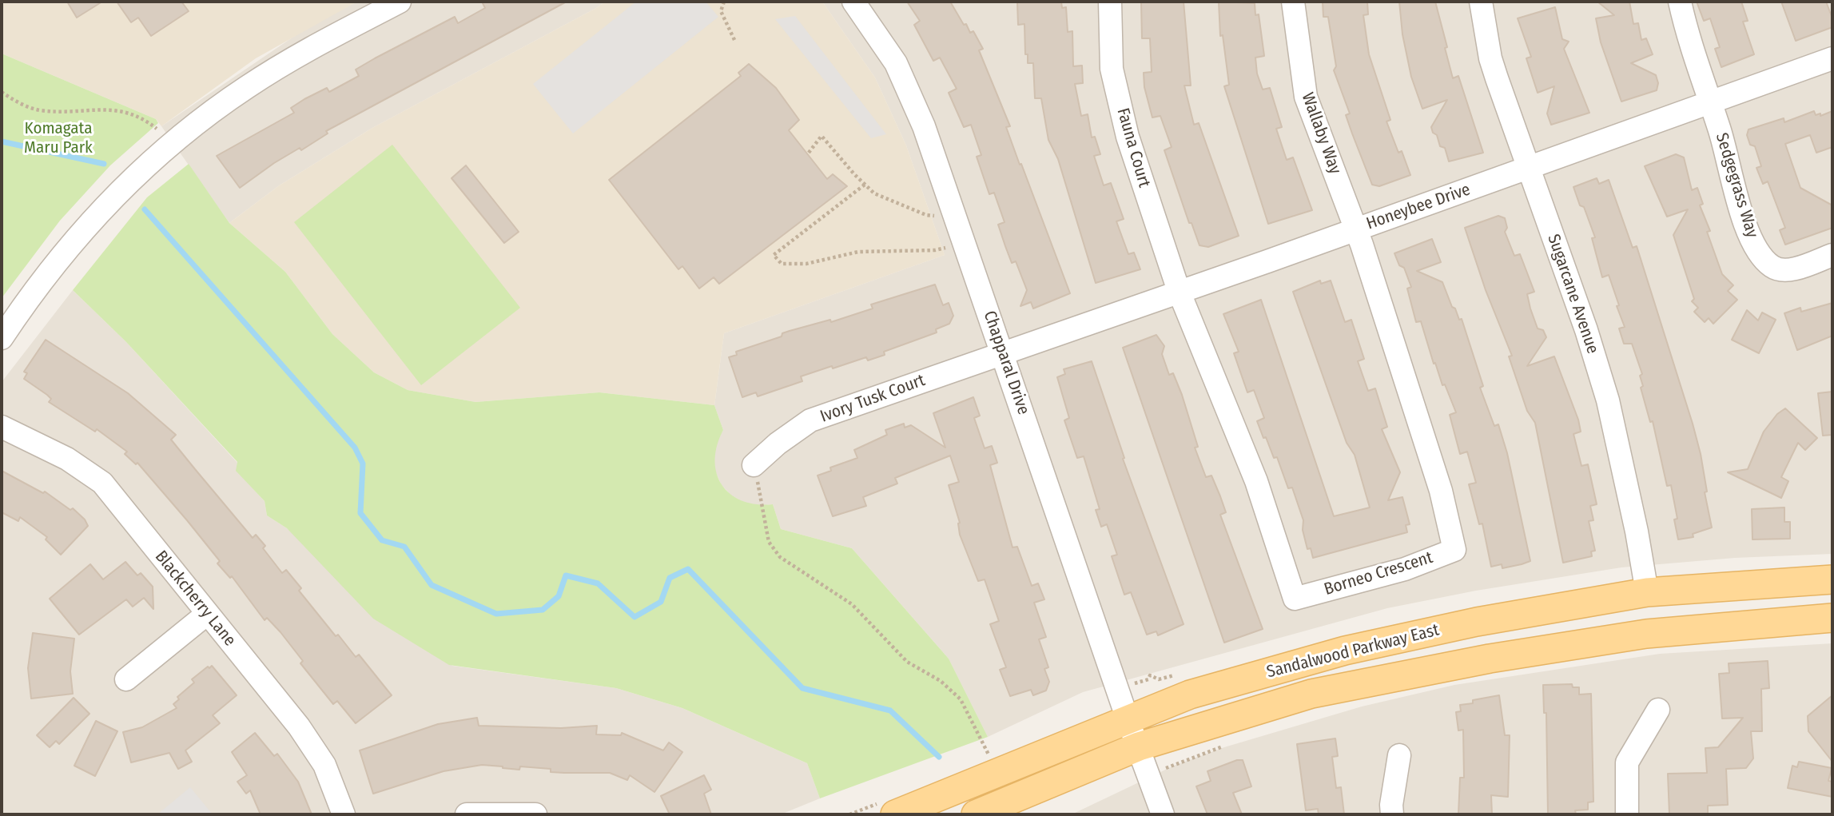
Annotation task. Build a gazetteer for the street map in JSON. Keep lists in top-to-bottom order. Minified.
{"streets":{"main road":["Sandalwood Parkway East"],"street":["Wallaby Way","Fauna Court","Sedgegrass Way","Honeybee Drive","Sugarcane Avenue","Chapparal Drive","Ivory Tusk Court","Borneo Crescent","Blackcherry Lane"]},"crossings":[["Wallaby Way","Honeybee Drive"],["Wallaby Way","Borneo Crescent"],["Fauna Court","Honeybee Drive"],["Fauna Court","Borneo Crescent"],["Sedgegrass Way","Honeybee Drive"],["Honeybee Drive","Sugarcane Avenue"],["Honeybee Drive","Chapparal Drive"],["Honeybee Drive","Ivory Tusk Court"],["Honeybee Drive","Borneo Crescent"],["Sugarcane Avenue","Sandalwood Parkway East"],["Chapparal Drive","Ivory Tusk Court"],["Chapparal Drive","Sandalwood Parkway East"]],"parks":["Komagata Maru Park"]}
